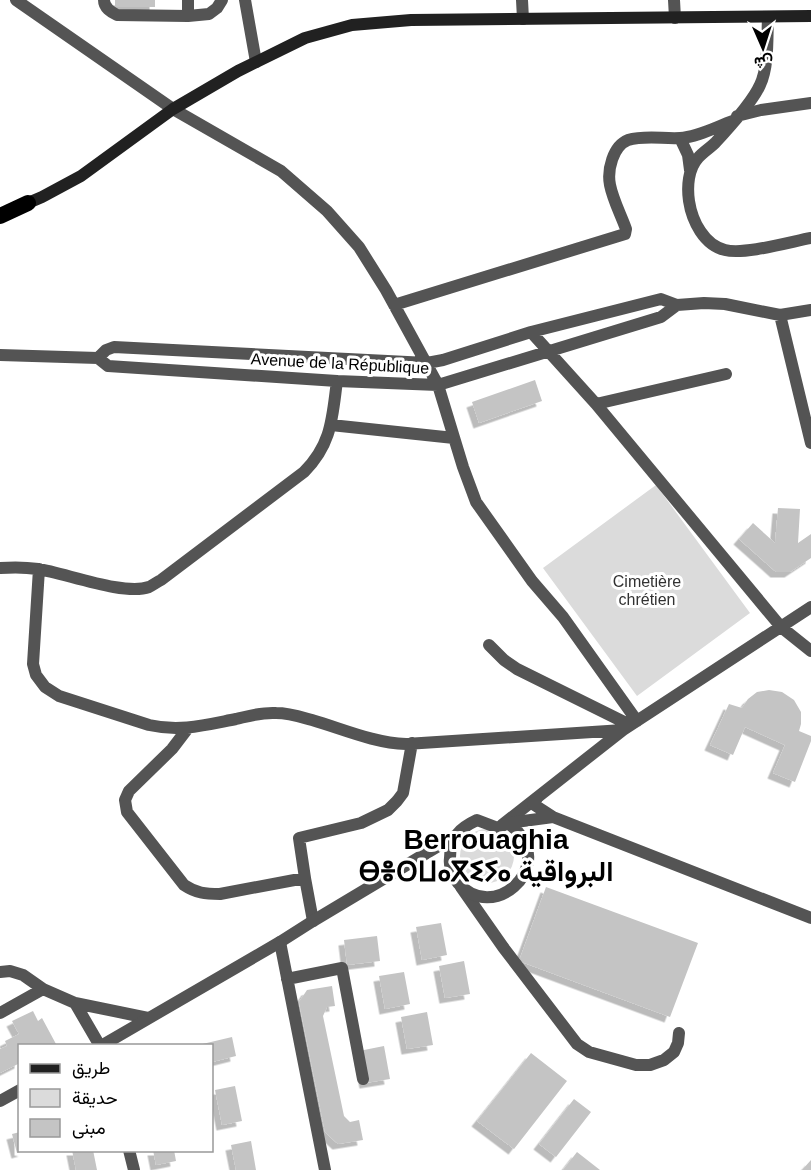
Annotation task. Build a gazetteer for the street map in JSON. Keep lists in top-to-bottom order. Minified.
{"streets":{"street":["Avenue de la République"]},"districts":["Berrouaghia ⴱⴻⵔⵡⴰⴳⵉⵢⴰ البرواقية"],"parks":["Cimetière chrétien"],"legend":["طريق","حديقة","مبنى"],"north":"bottom"}
